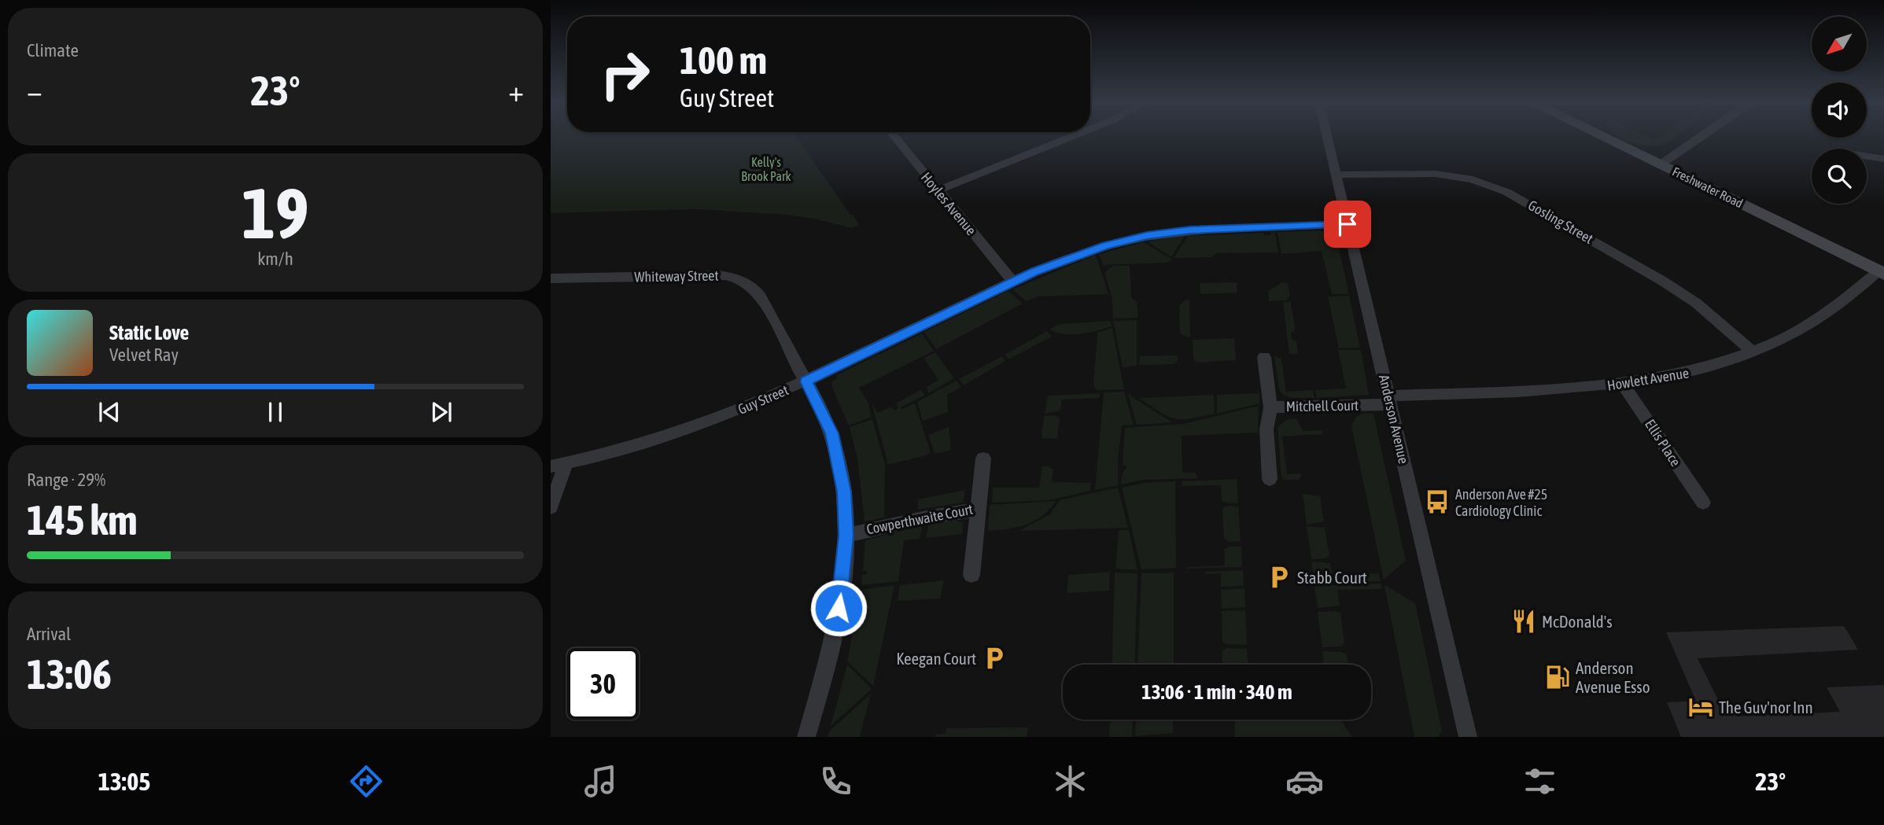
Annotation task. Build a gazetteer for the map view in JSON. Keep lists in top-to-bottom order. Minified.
{"streets":{"main road":["Freshwater Road"],"street":["Hoyles Avenue","Gosling Street","Whiteway Street","Howlett Avenue","Guy Street","Mitchell Court","Anderson Avenue","Ellis Place","Cowperthwaite Court"]},"crossings":[["Freshwater Road","Howlett Avenue"],["Hoyles Avenue","Guy Street"],["Gosling Street","Howlett Avenue"],["Gosling Street","Anderson Avenue"],["Whiteway Street","Guy Street"],["Whiteway Street","Cowperthwaite Court"],["Howlett Avenue","Mitchell Court"],["Howlett Avenue","Anderson Avenue"],["Howlett Avenue","Ellis Place"],["Guy Street","Anderson Avenue"],["Mitchell Court","Anderson Avenue"]],"parks":["Kelly's Brook Park"],"places":{"bus stop":["Anderson Ave #25 Cardiology Clinic"],"parking":["Stabb Court","Keegan Court"],"restaurant":["McDonald's"],"fuel station":["Anderson Avenue Esso"],"hotel":["The Guv'nor Inn"]},"north":"bottom left","page":{"tile":["Climate",["19","km/h"],["Range · 29%","145 km"],["Arrival","13:06"]],"turn":["100 m","Guy Street"],"heat":["−","23°","+"],"song":["Static Love","Velvet Ray"],"limit":"30","trip":"13:06 · 1 min · 340 m","tabs":["13:05","23°"]}}
